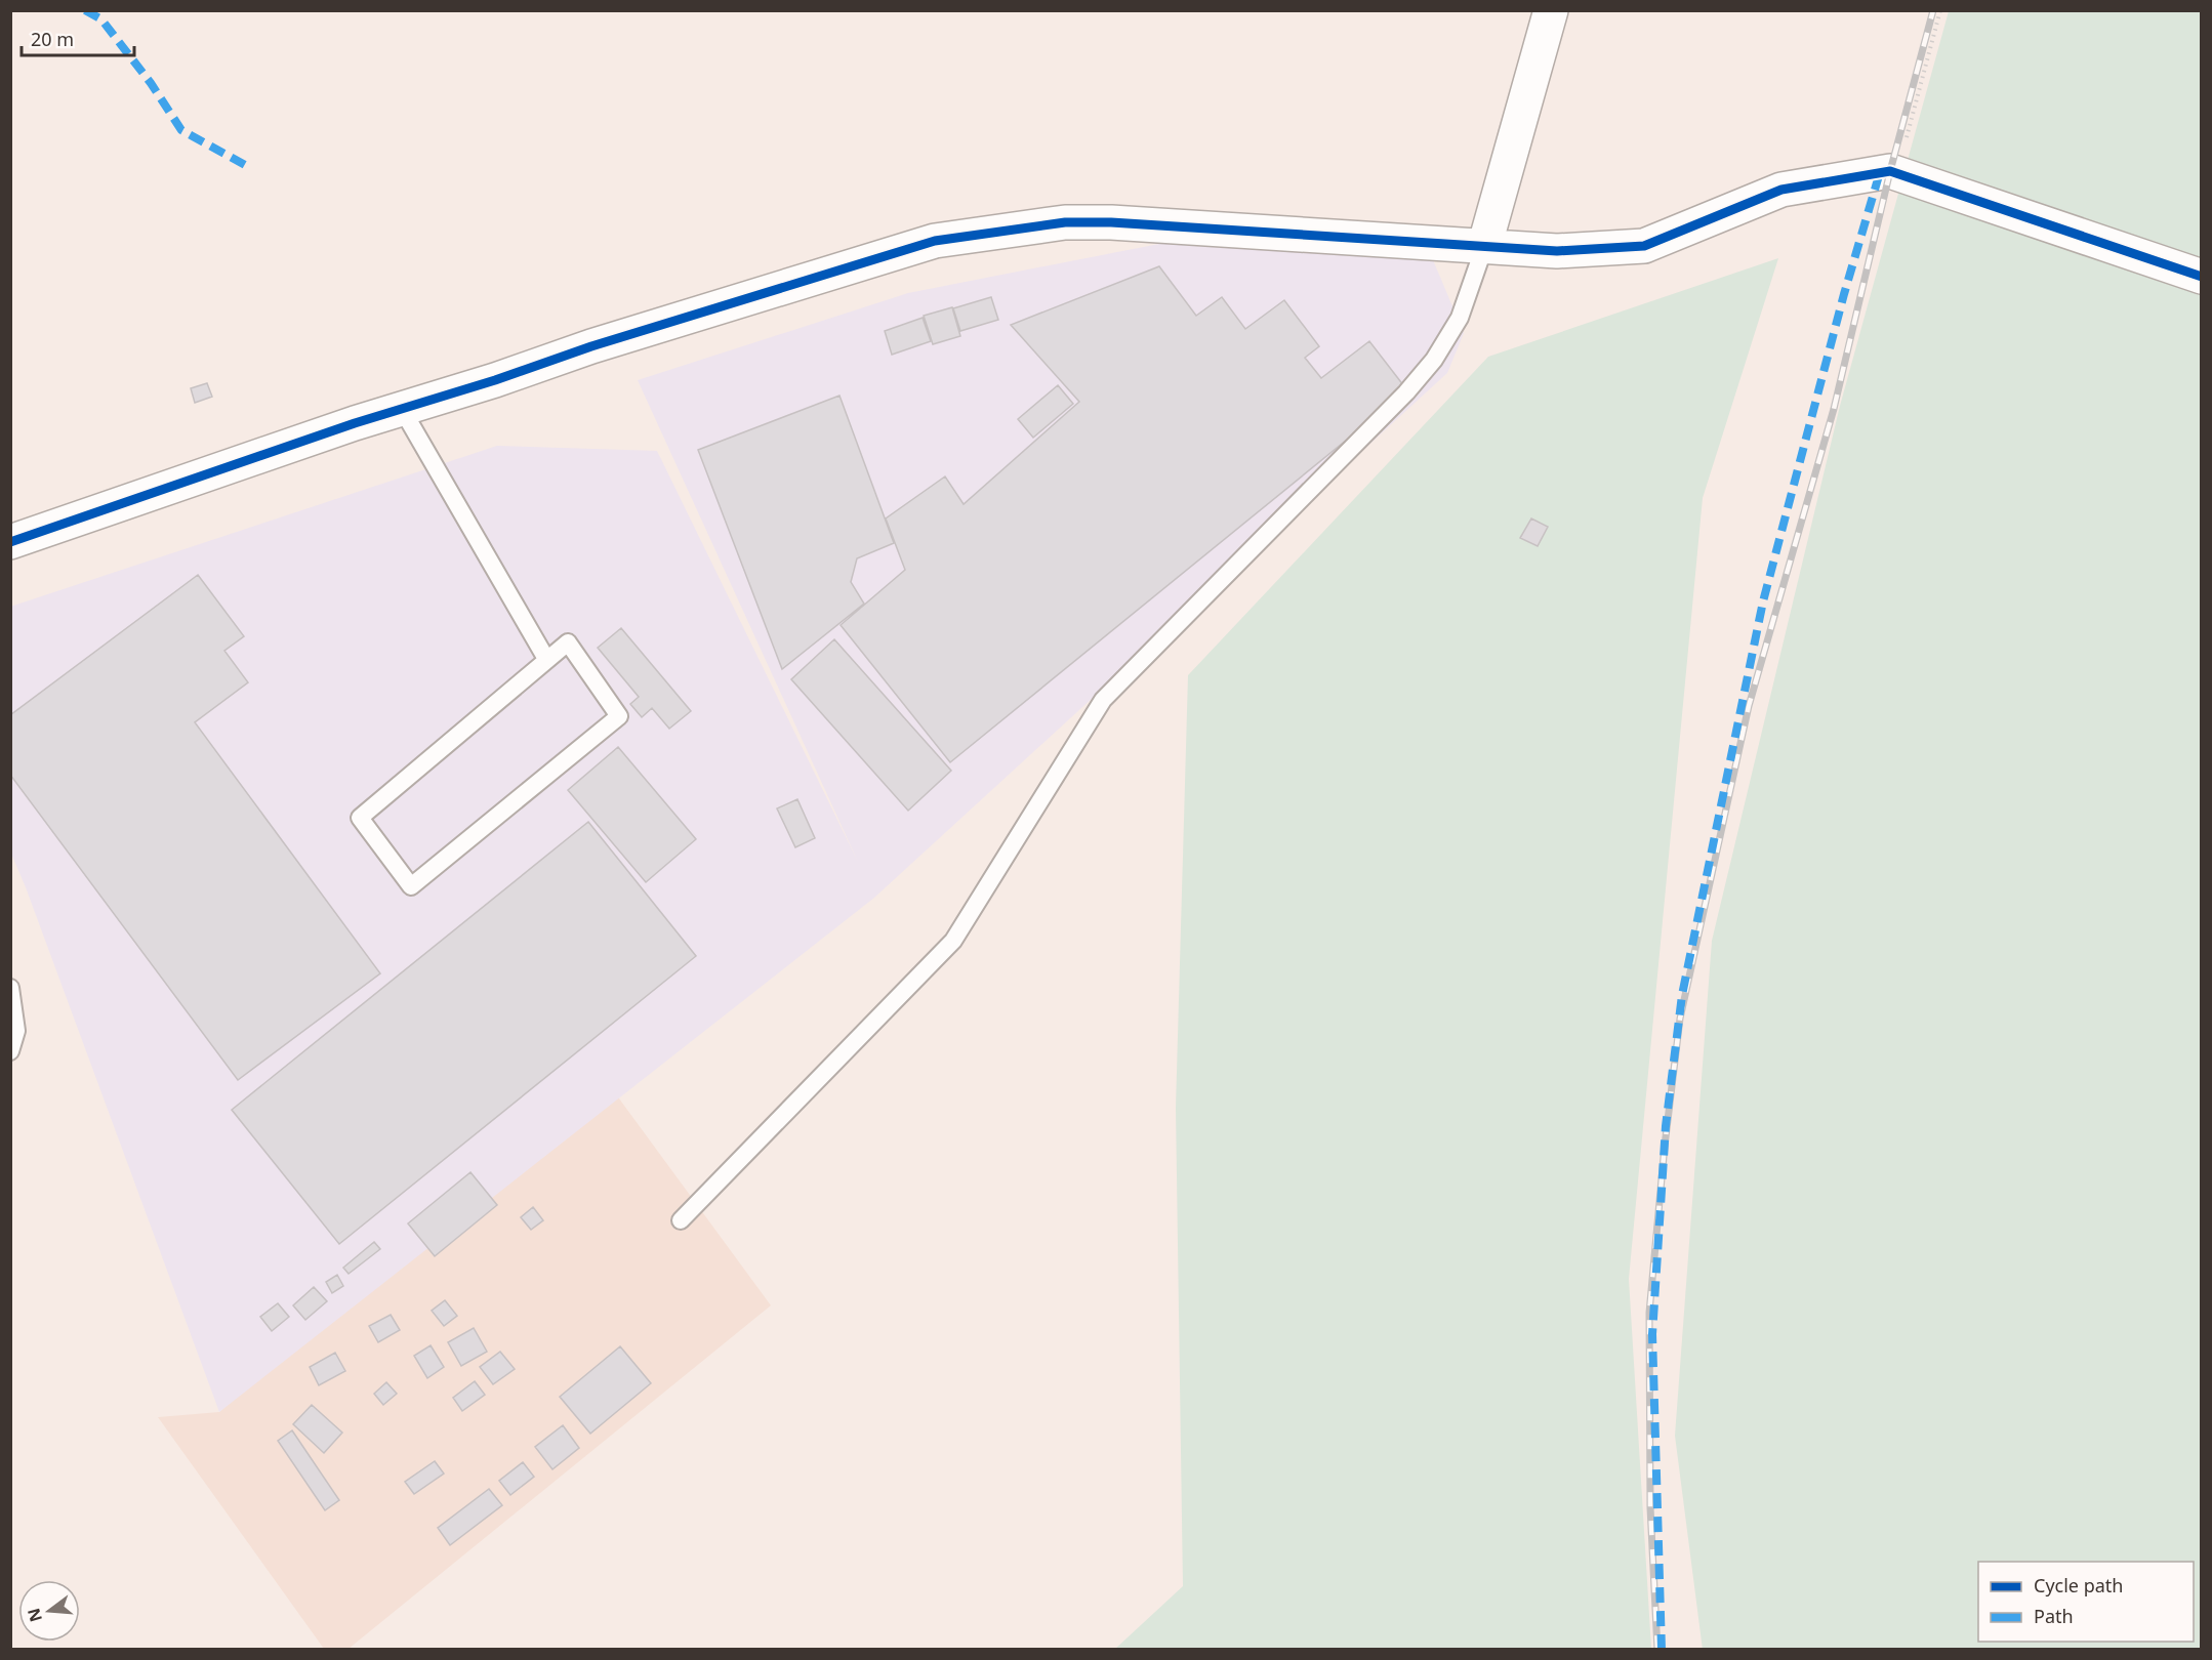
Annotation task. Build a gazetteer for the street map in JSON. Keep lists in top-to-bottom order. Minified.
{"legend":["Cycle path","Path"],"scale_bar":"20 m","north":"left"}
